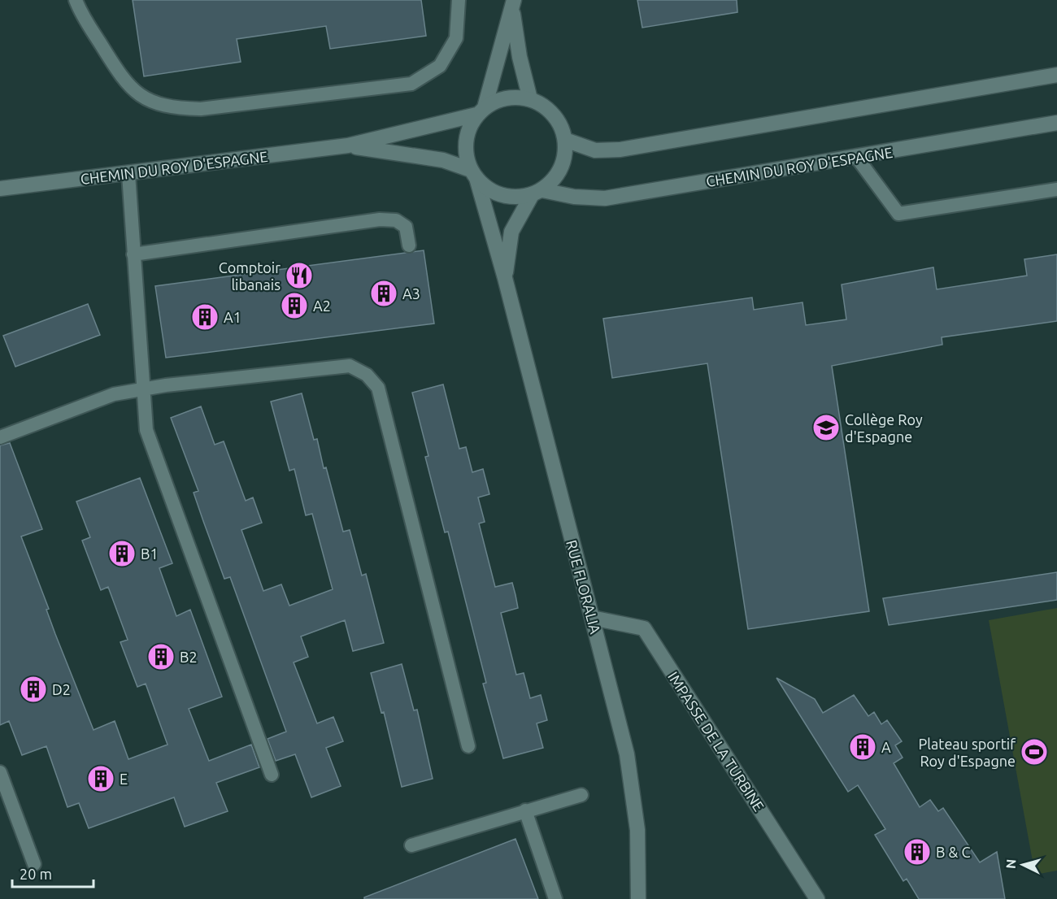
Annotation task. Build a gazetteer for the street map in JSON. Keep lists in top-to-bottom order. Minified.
{"streets":{"street":["CHEMIN DU ROY D'ESPAGNE","RUE FLORALIA","IMPASSE DE LA TURBINE"]},"crossings":[["CHEMIN DU ROY D'ESPAGNE","RUE FLORALIA"],["RUE FLORALIA","IMPASSE DE LA TURBINE"]],"places":{"restaurant":["Comptoir libanais"],"building":["A3","A2","A1","B1","B2","D2","A","E","B & C"],"school or university":["Collège Roy d'Espagne"],"sports":["Plateau sportif Roy d'Espagne"]},"scale_bar":"20 m","north":"left"}
